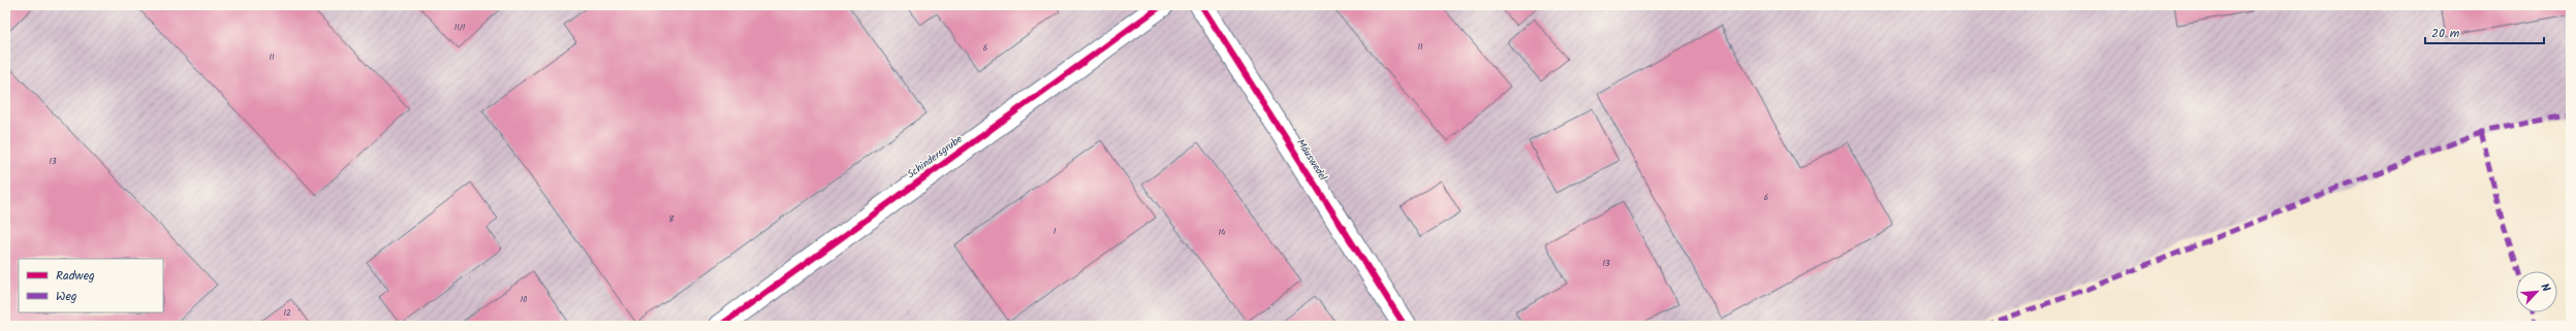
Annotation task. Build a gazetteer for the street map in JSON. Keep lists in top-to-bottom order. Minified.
{"streets":{"street":["Schindersgrube","Mäuswedel"]},"house_numbers":["11/1","11","6","11","13","6","8","1","14","13","10","12"],"legend":["Radweg","Weg"],"scale_bar":"20 m","north":"top right"}
